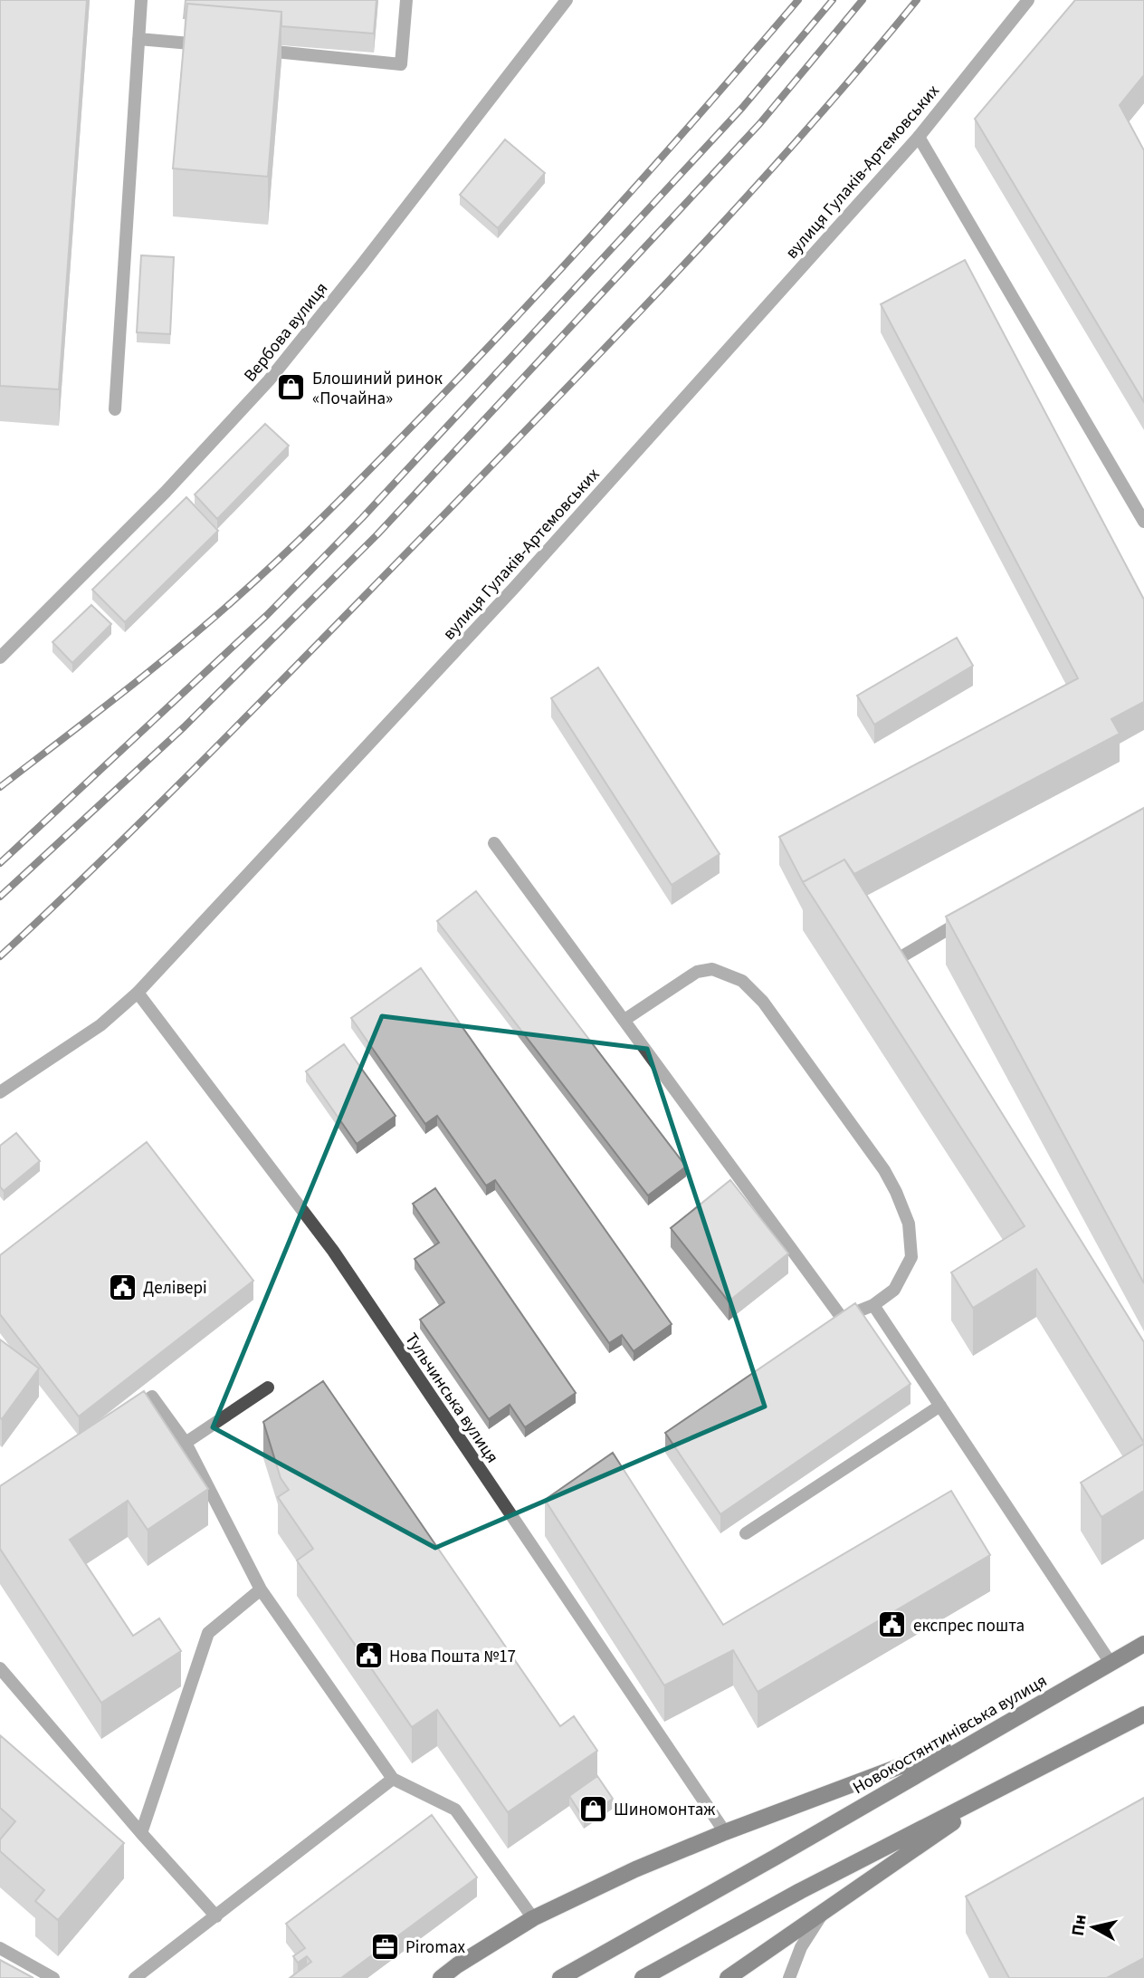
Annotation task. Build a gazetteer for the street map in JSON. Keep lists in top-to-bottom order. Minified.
{"streets":{"main road":["Новокостянтинівська вулиця"],"street":["вулиця Гулаків-Артемовських","Вербова вулиця","Тульчинська вулиця"]},"crossings":[["вулиця Гулаків-Артемовських","Тульчинська вулиця"]],"places":{"shop":["Блошиний ринок «Почайна»","Шиномонтаж"],"public building":["Делівері","експрес пошта","Нова Пошта №17"],"office":["Piromax"]},"north":"left"}
